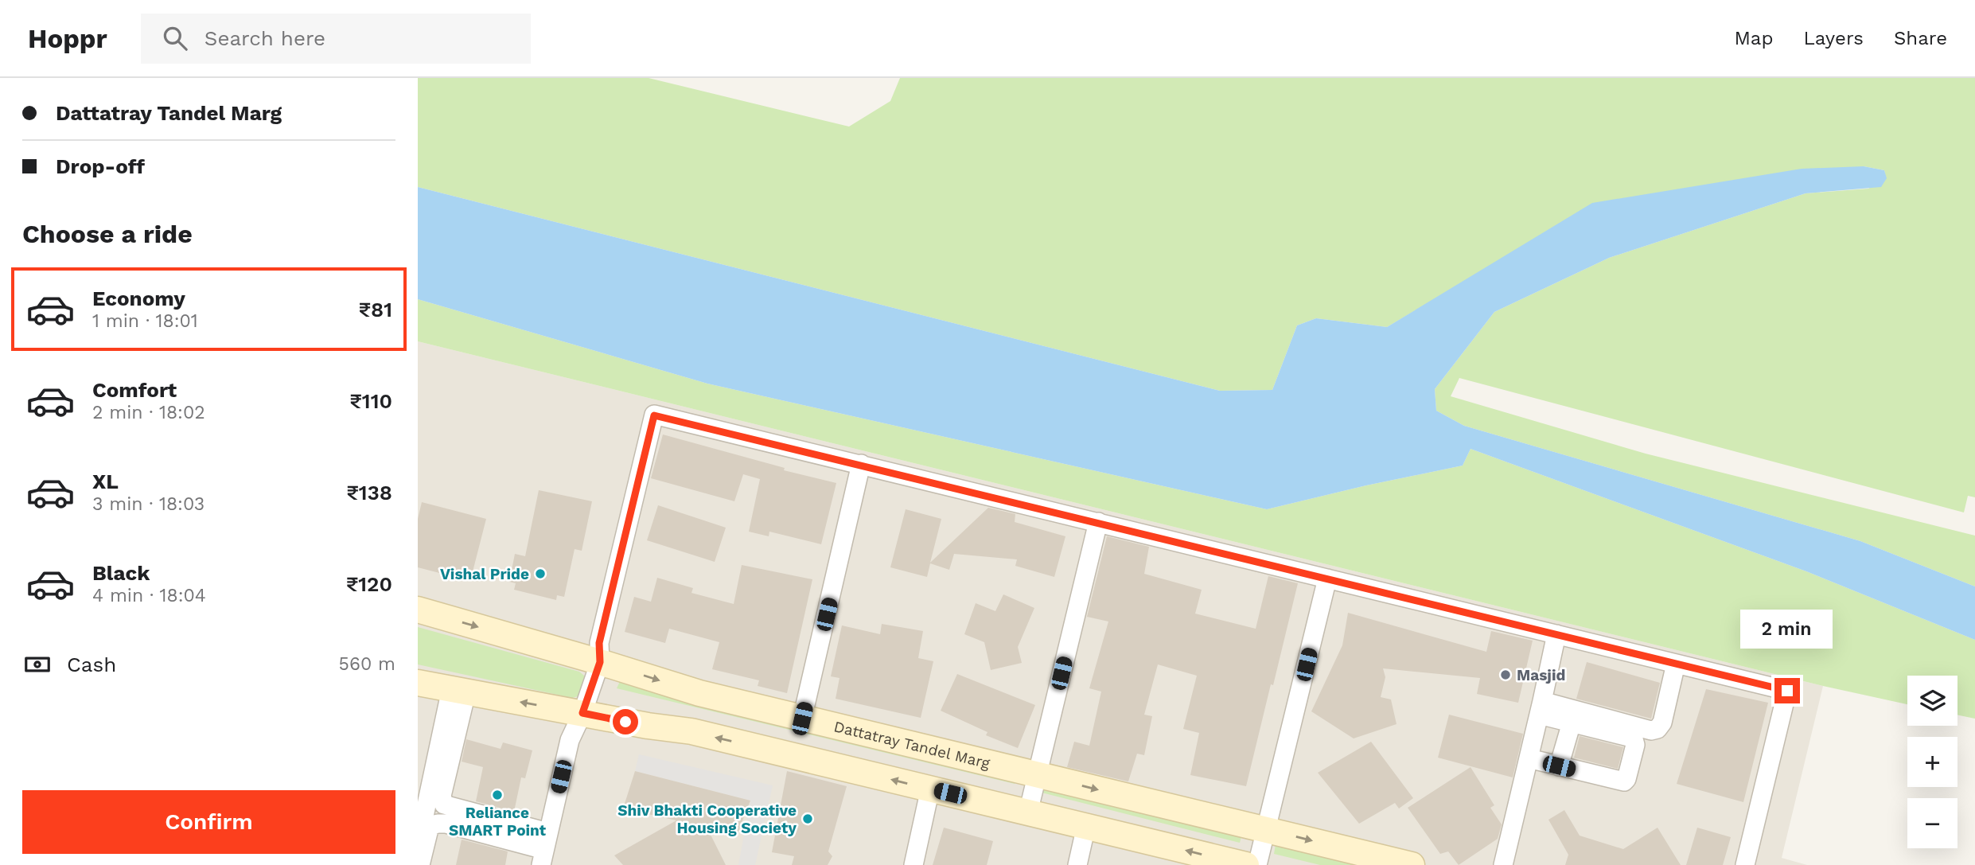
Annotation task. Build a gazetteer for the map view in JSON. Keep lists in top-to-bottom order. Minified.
{"streets":{"main road":["Dattatray Tandel Marg"]},"places":["Vishal Pride","Masjid","Reliance SMART Point","Shiv Bhakti Cooperative Housing Society"],"page":{"header":"Hoppr","search":"Search here","nav":["Map","Layers","Share"],"banner":["Dattatray Tandel Marg","Drop-off"],"heading":"Choose a ride","list":[{"name":"Economy","note":"1 min · 18:01","value":"₹81"},{"name":"Comfort","note":"2 min · 18:02","value":"₹110"},{"name":"XL","note":"3 min · 18:03","value":"₹138"},{"name":"Black","note":"4 min · 18:04","value":"₹120"}],"bubble":"2 min","pay":["Cash","560 m"],"map_buttons":["+","−"],"buttons":"Confirm"}}
